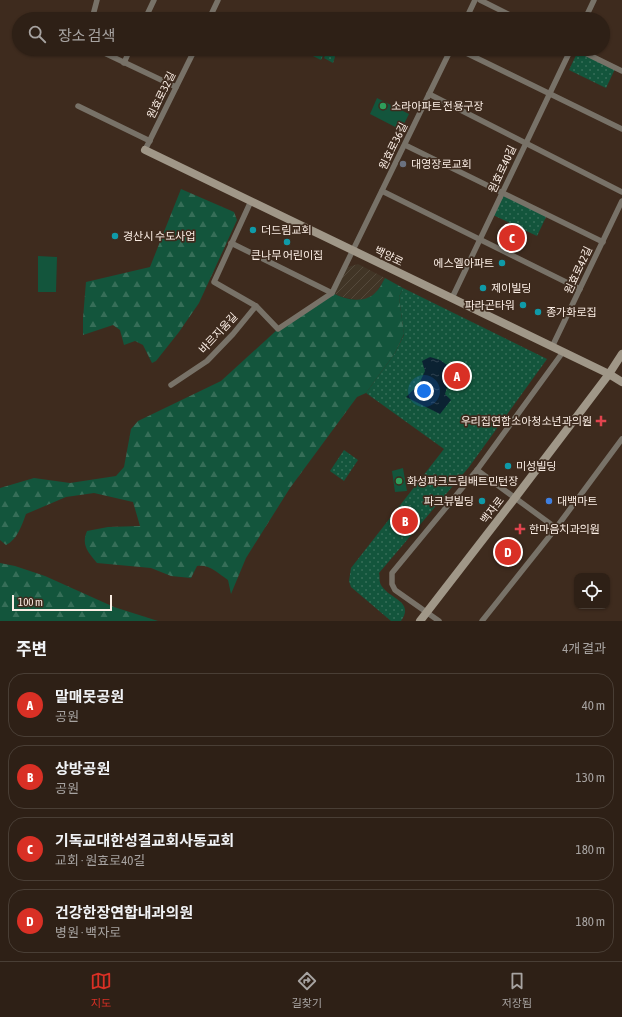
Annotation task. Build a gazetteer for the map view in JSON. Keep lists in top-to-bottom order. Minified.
{"streets":{"street":["원효로32길","원효로36길","원효로40길","백양로","원효로42길","바르지움길","백자로"]},"crossings":[["원효로32길","백양로"],["원효로36길","백양로"],["원효로40길","백양로"],["백양로","원효로42길"],["백양로","백자로"]],"places":{"other":["소라아파트 전용구장","대영장로교회","더드림교회","경산시 수도사업","큰나무 어린이집","에스엘아파트","제이빌딩","파라곤타워","종가화로집","미성빌딩","화성파크드림배트민턴장","파크뷰빌딩","대백마트"],"health":["우리집연합소아청소년과의원","한마음치과의원"]},"scale_bar":"100 m","page":{"search":"장소 검색","pins":["C","A","B","D"],"scale":"100 m","heading":["주변","4개 결과"],"list":[{"mark":"A","name":"말매못공원","note":"공원","value":"40 m"},{"mark":"B","name":"상방공원","note":"공원","value":"130 m"},{"mark":"C","name":"기독교대한성결교회사동교회","note":"교회 · 원효로40길","value":"180 m"},{"mark":"D","name":"건강한장연합내과의원","note":"병원 · 백자로","value":"180 m"}],"nav":["지도","길찾기","저장됨"]}}
